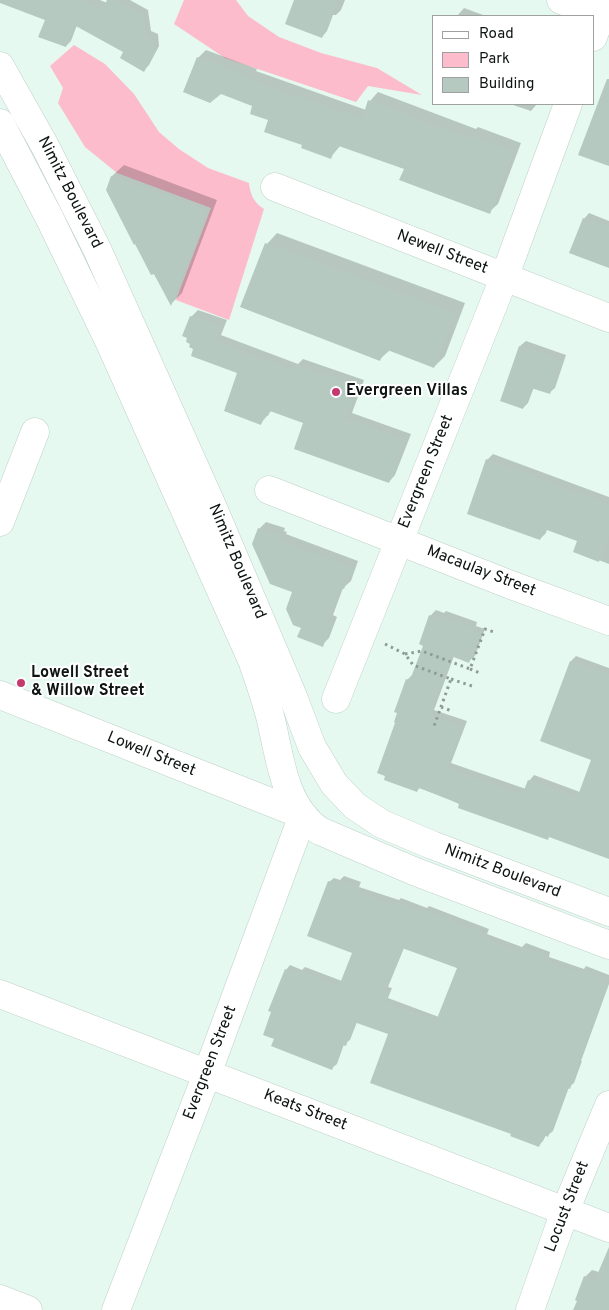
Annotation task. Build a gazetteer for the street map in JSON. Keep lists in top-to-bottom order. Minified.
{"streets":{"street":["Nimitz Boulevard","Newell Street","Evergreen Street","Macaulay Street","Lowell Street","Keats Street","Locust Street"]},"crossings":[["Nimitz Boulevard","Evergreen Street"],["Nimitz Boulevard","Lowell Street"],["Newell Street","Evergreen Street"],["Evergreen Street","Macaulay Street"],["Evergreen Street","Lowell Street"],["Evergreen Street","Keats Street"],["Keats Street","Locust Street"]],"places":["Evergreen Villas","Lowell Street & Willow Street"],"legend":["Road","Park","Building"]}
